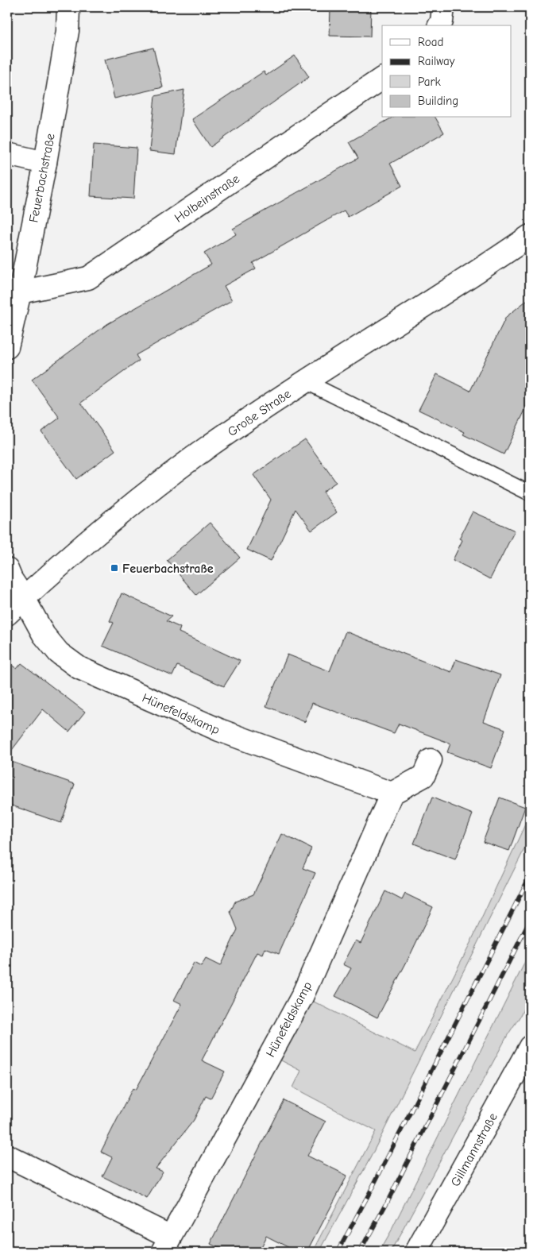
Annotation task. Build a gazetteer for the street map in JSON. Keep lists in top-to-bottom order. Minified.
{"streets":{"street":["Feuerbachstraße","Holbeinstraße","Große Straße","Hünefeldskamp","Gillmannstraße"]},"crossings":[["Feuerbachstraße","Holbeinstraße"],["Große Straße","Hünefeldskamp"]],"places":{"transit":["Feuerbachstraße"]},"legend":["Road","Railway","Park","Building"]}
